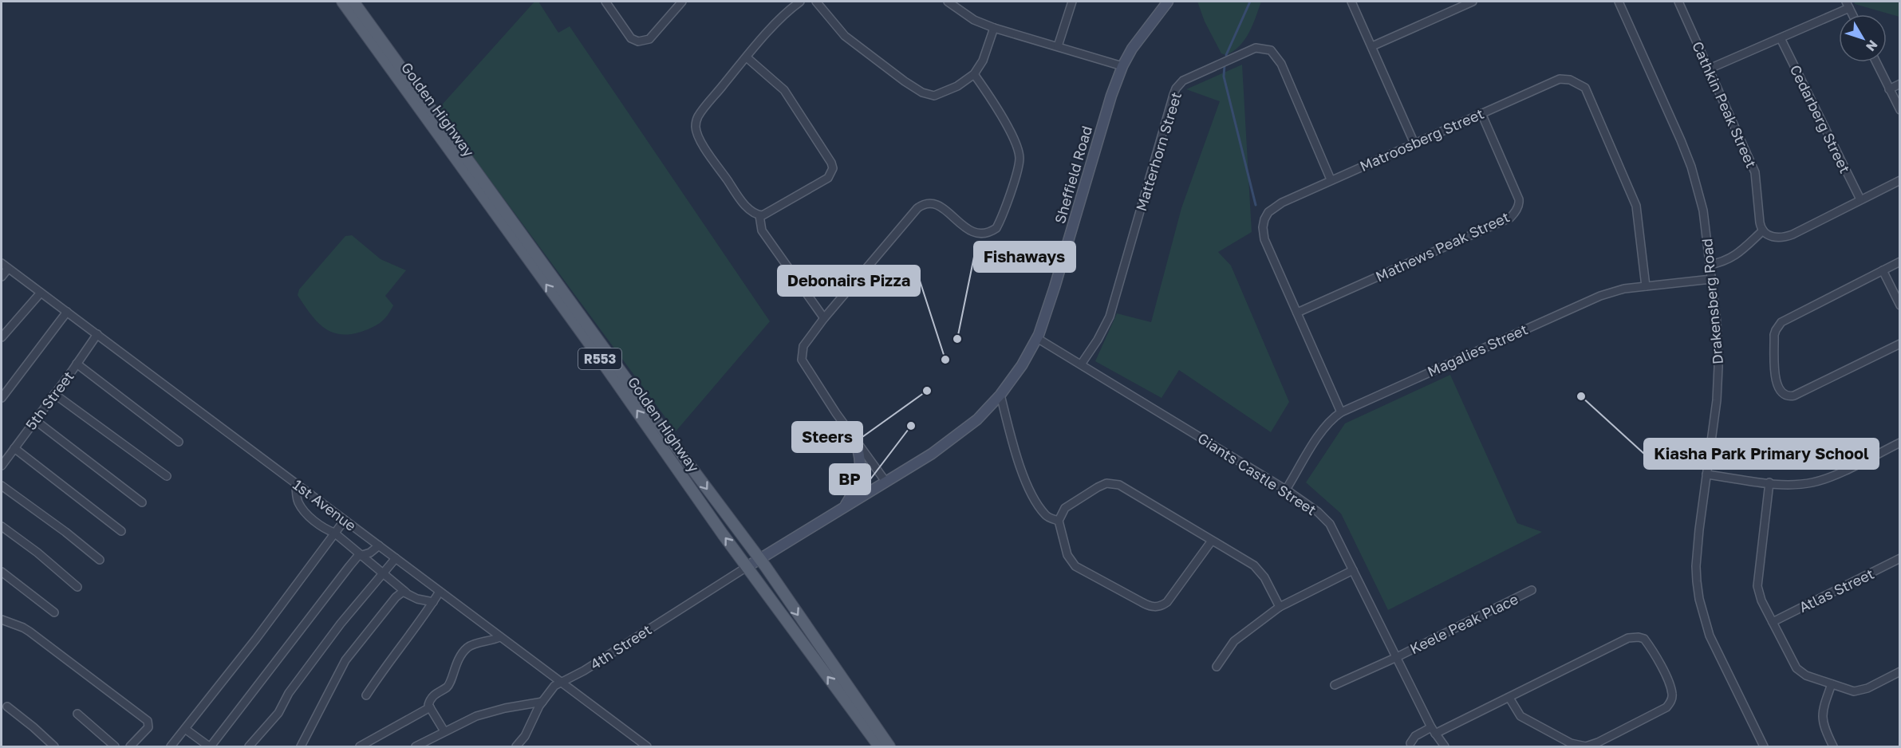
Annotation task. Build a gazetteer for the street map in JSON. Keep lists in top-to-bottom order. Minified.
{"streets":{"main road":["Golden Highway","R553"],"street":["Cathkin Peak Street","Cedarberg Street","Matroosberg Street","Matterhorn Street","Sheffield Road","Mathews Peak Street","Drakensberg Road","Magalies Street","5th Street","Giants Castle Street","1st Avenue","Atlas Street","Keele Peak Place","4th Street"]},"crossings":[["Golden Highway","Sheffield Road"],["Golden Highway","4th Street"],["Matroosberg Street","Matterhorn Street"],["Matroosberg Street","Mathews Peak Street"],["Matroosberg Street","Magalies Street"],["Matterhorn Street","Giants Castle Street"],["Sheffield Road","Giants Castle Street"],["Sheffield Road","4th Street"],["Drakensberg Road","Magalies Street"],["Magalies Street","Giants Castle Street"],["5th Street","1st Avenue"],["Giants Castle Street","Keele Peak Place"],["1st Avenue","4th Street"]],"places":["Fishaways","Debonairs Pizza","Steers","Kiasha Park Primary School","BP"],"north":"bottom right"}
